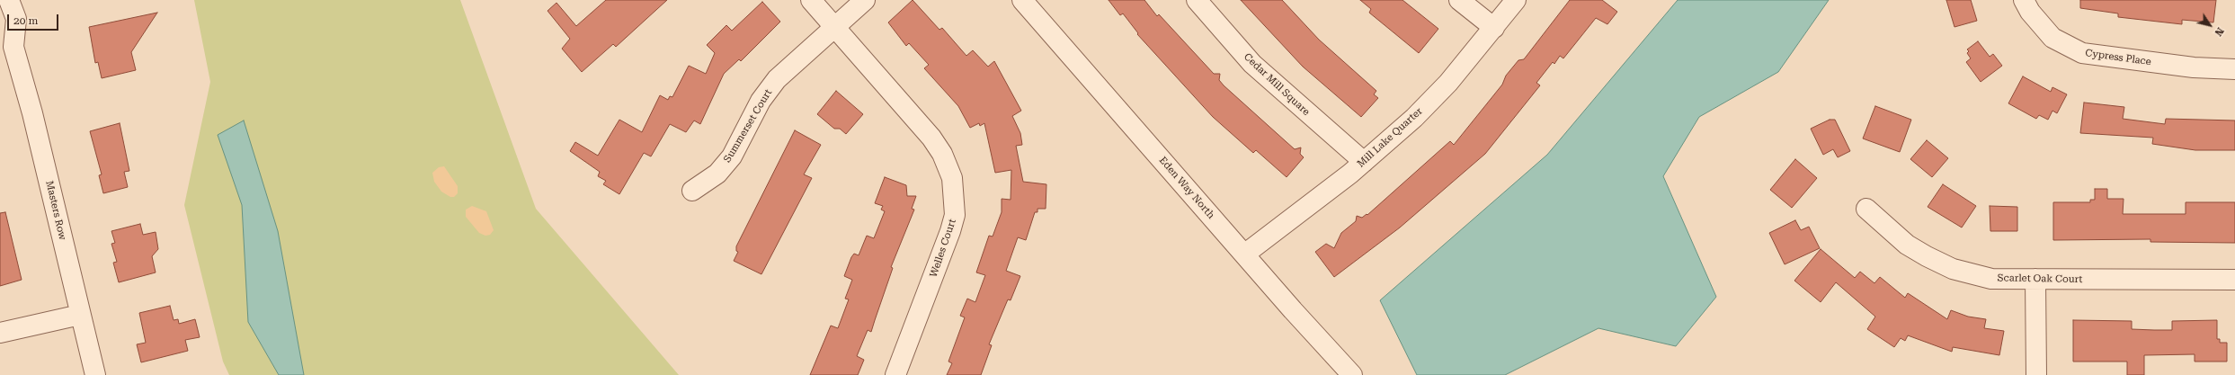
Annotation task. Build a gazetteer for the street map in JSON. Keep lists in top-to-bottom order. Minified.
{"streets":{"street":["Cypress Place","Cedar Mill Square","Summerset Court","Mill Lake Quarter","Eden Way North","Masters Row","Welles Court","Scarlet Oak Court"]},"crossings":[["Cedar Mill Square","Mill Lake Quarter"],["Summerset Court","Welles Court"],["Mill Lake Quarter","Eden Way North"]],"scale_bar":"20 m","north":"bottom right"}
